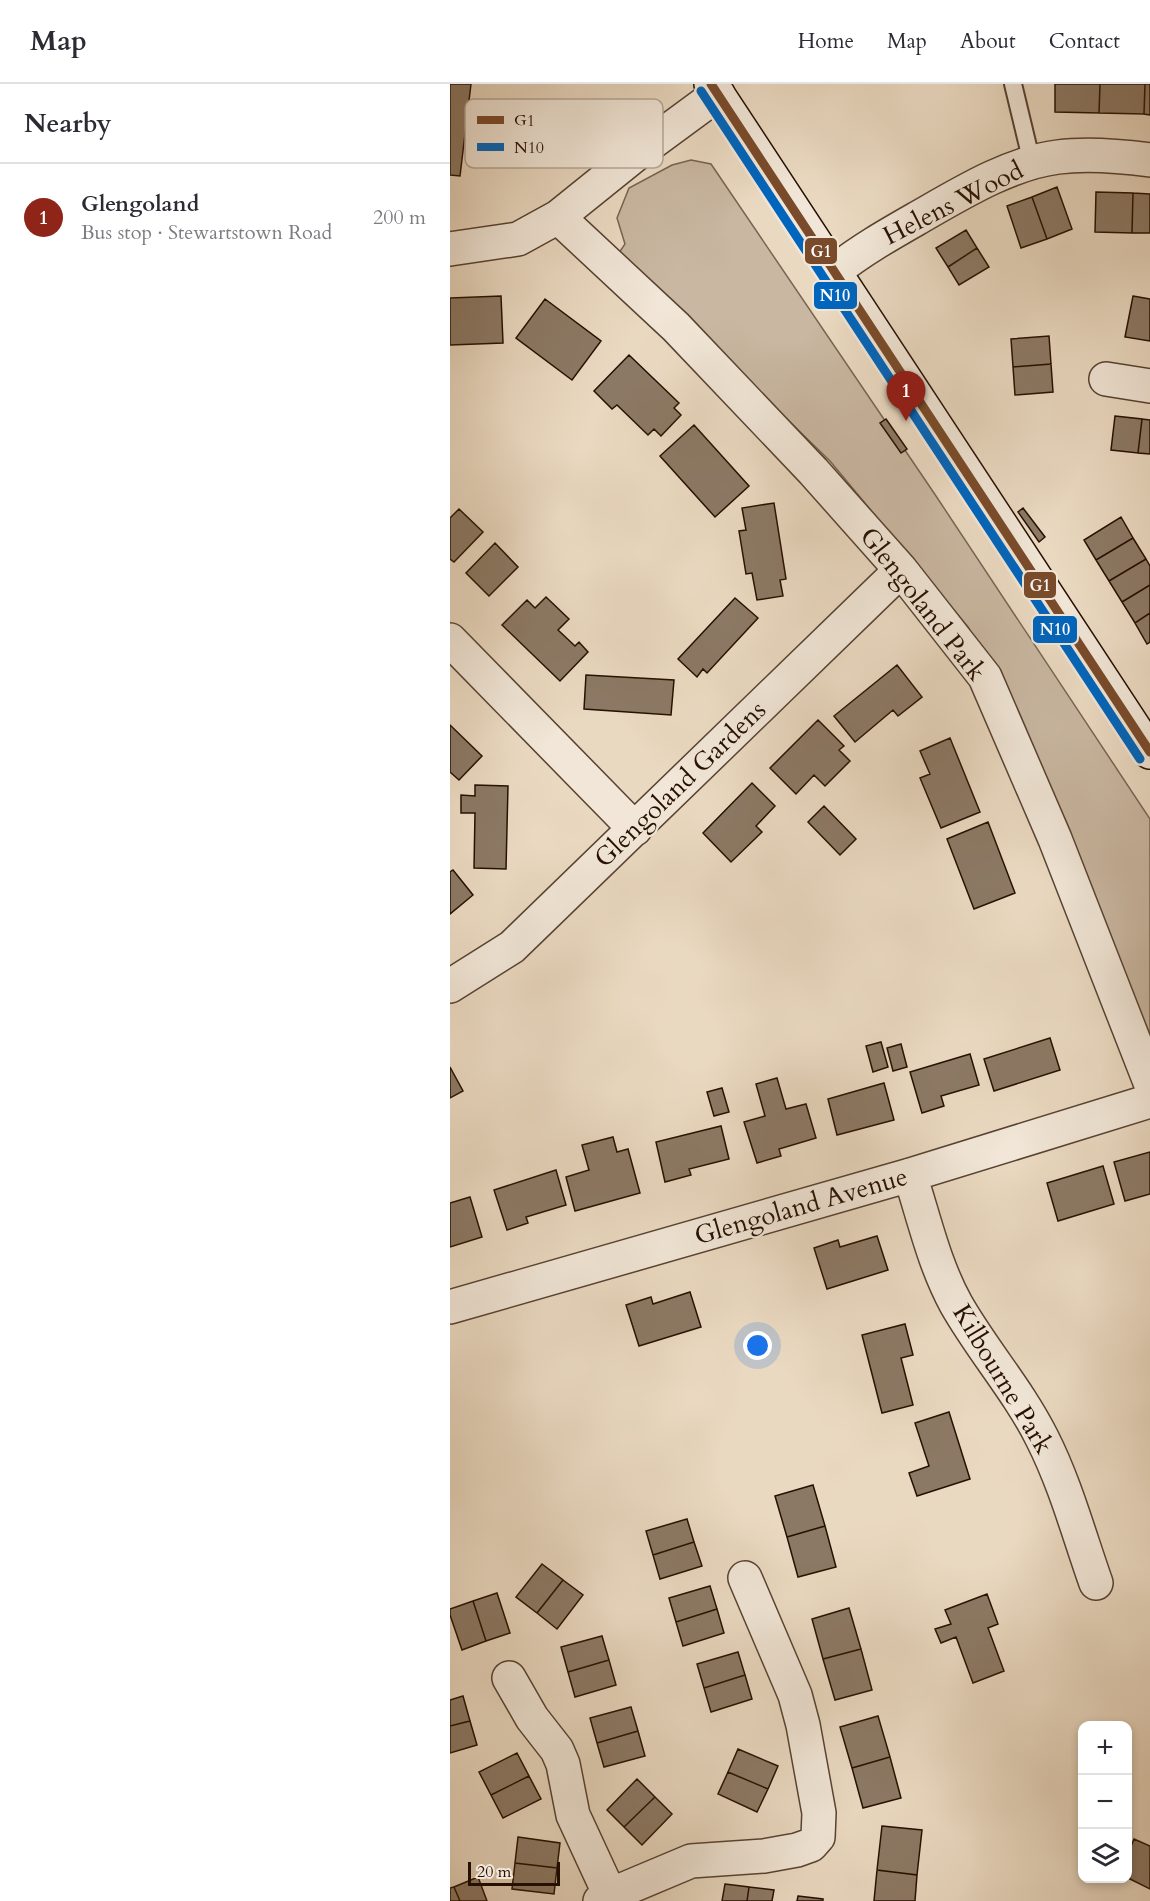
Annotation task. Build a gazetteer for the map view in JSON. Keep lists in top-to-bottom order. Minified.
{"streets":{"street":["Helens Wood","Glengoland Park","Glengoland Gardens","Glengoland Avenue","Kilbourne Park"]},"crossings":[["Glengoland Park","Glengoland Gardens"],["Glengoland Avenue","Kilbourne Park"]],"lines":["transit line G1","transit line N10"],"legend":["G1","N10"],"scale_bar":"20 m","page":{"header":"Map","nav":["Home","Map","About","Contact"],"heading":"Nearby","list":[{"mark":"1","name":"Glengoland","note":"Bus stop · Stewartstown Road","value":"200 m"}],"pins":"1","map_buttons":["+","−"],"scale":"20 m"}}
